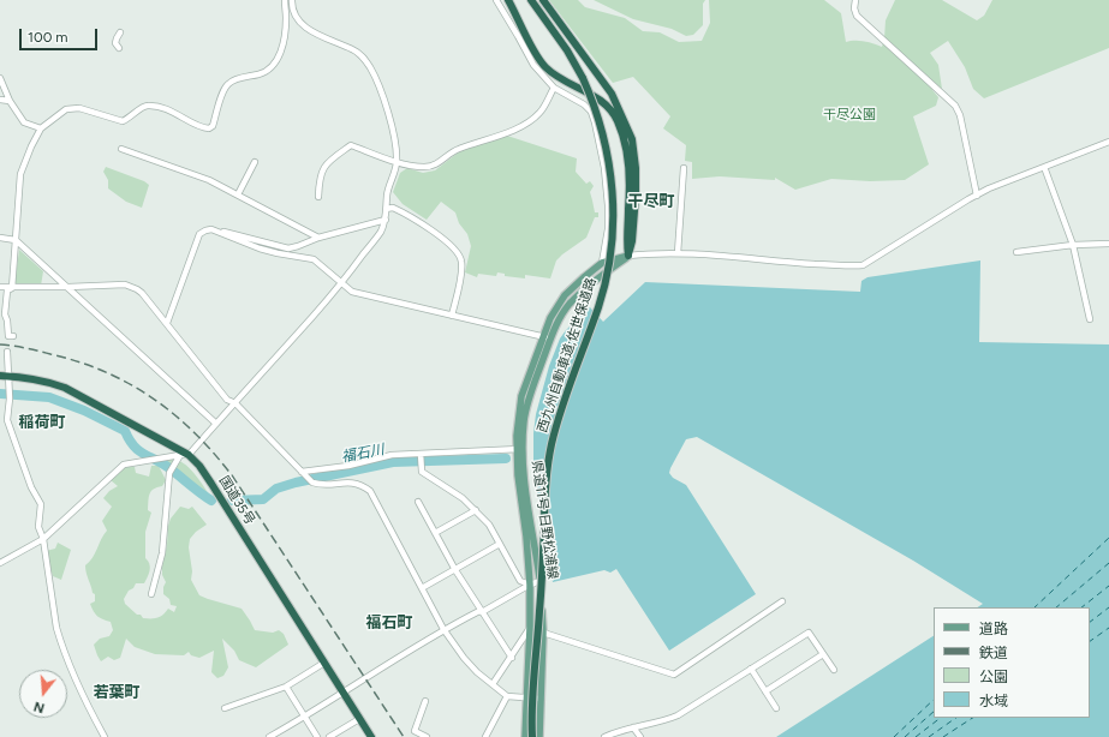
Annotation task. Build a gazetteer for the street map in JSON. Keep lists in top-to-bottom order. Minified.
{"streets":{"highway":["西九州自動車道;佐世保道路","国道35号"],"main road":["県道11号 日野松浦線"]},"districts":["干尽町","稲荷町","福石町","若葉町"],"water":["福石川"],"parks":["干尽公園"],"legend":["道路","鉄道","公園","水域"],"scale_bar":"100 m","north":"bottom"}
